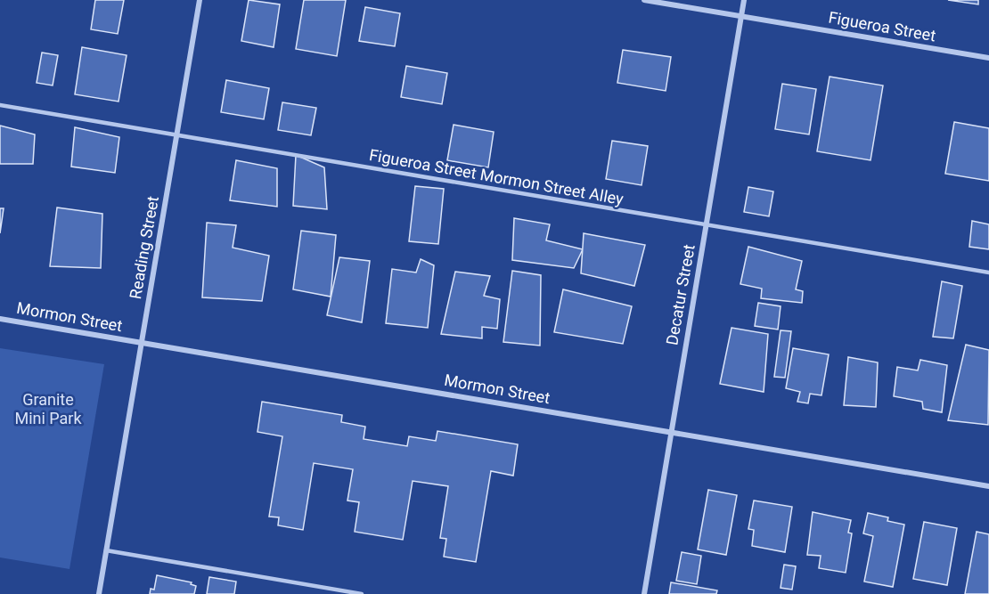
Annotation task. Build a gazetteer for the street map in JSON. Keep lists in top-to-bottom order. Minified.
{"streets":{"street":["Figueroa Street","Reading Street","Decatur Street","Mormon Street"],"lane":["Figueroa Street Mormon Street Alley"]},"crossings":[["Figueroa Street","Decatur Street"],["Figueroa Street Mormon Street Alley","Reading Street"],["Figueroa Street Mormon Street Alley","Decatur Street"],["Reading Street","Mormon Street"],["Decatur Street","Mormon Street"]],"parks":["Granite Mini Park"]}
